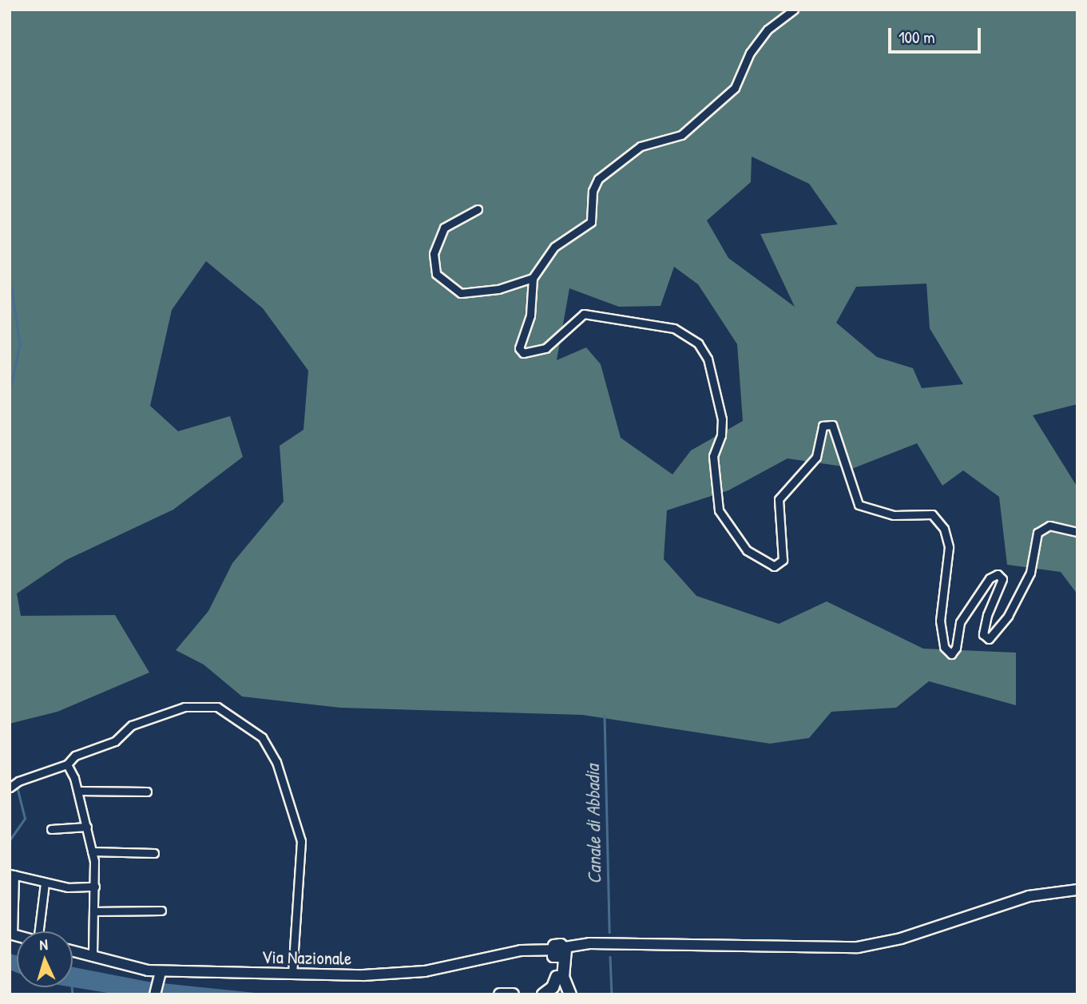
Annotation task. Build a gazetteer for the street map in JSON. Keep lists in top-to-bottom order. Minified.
{"streets":{"main road":["Via Nazionale"]},"water":["Canale di Abbadia"],"scale_bar":"100 m","north":"top"}
